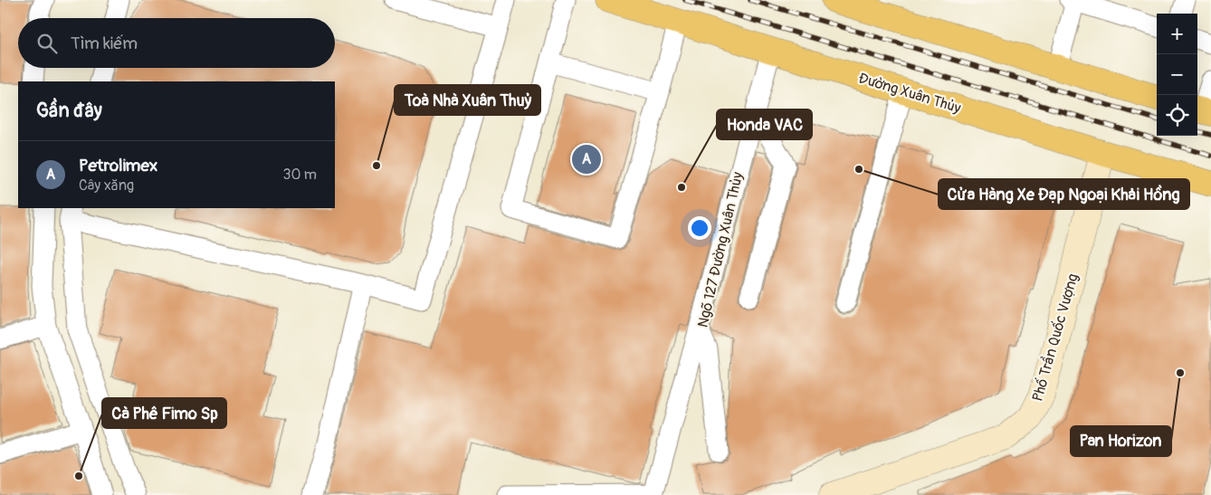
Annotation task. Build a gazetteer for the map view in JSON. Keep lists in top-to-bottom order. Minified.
{"streets":{"main road":["Đường Xuân Thủy"],"street":["Phố Trần Quốc Vượng"],"lane":["Ngõ 127 Đường Xuân Thủy"]},"crossings":[["Đường Xuân Thủy","Ngõ 127 Đường Xuân Thủy"],["Đường Xuân Thủy","Phố Trần Quốc Vượng"]],"places":["Toà Nhà Xuân Thuỷ","Cửa Hàng Xe Đạp Ngoại Khải Hồng","Honda VAC","Pan Horizon","Cà Phê Fimo Sp"],"page":{"map_buttons":["+","−"],"search":"Tìm kiếm","heading":"Gần đây","list":[{"mark":"A","name":"Petrolimex","note":"Cây xăng","value":"30 m"}],"pins":"A"}}
